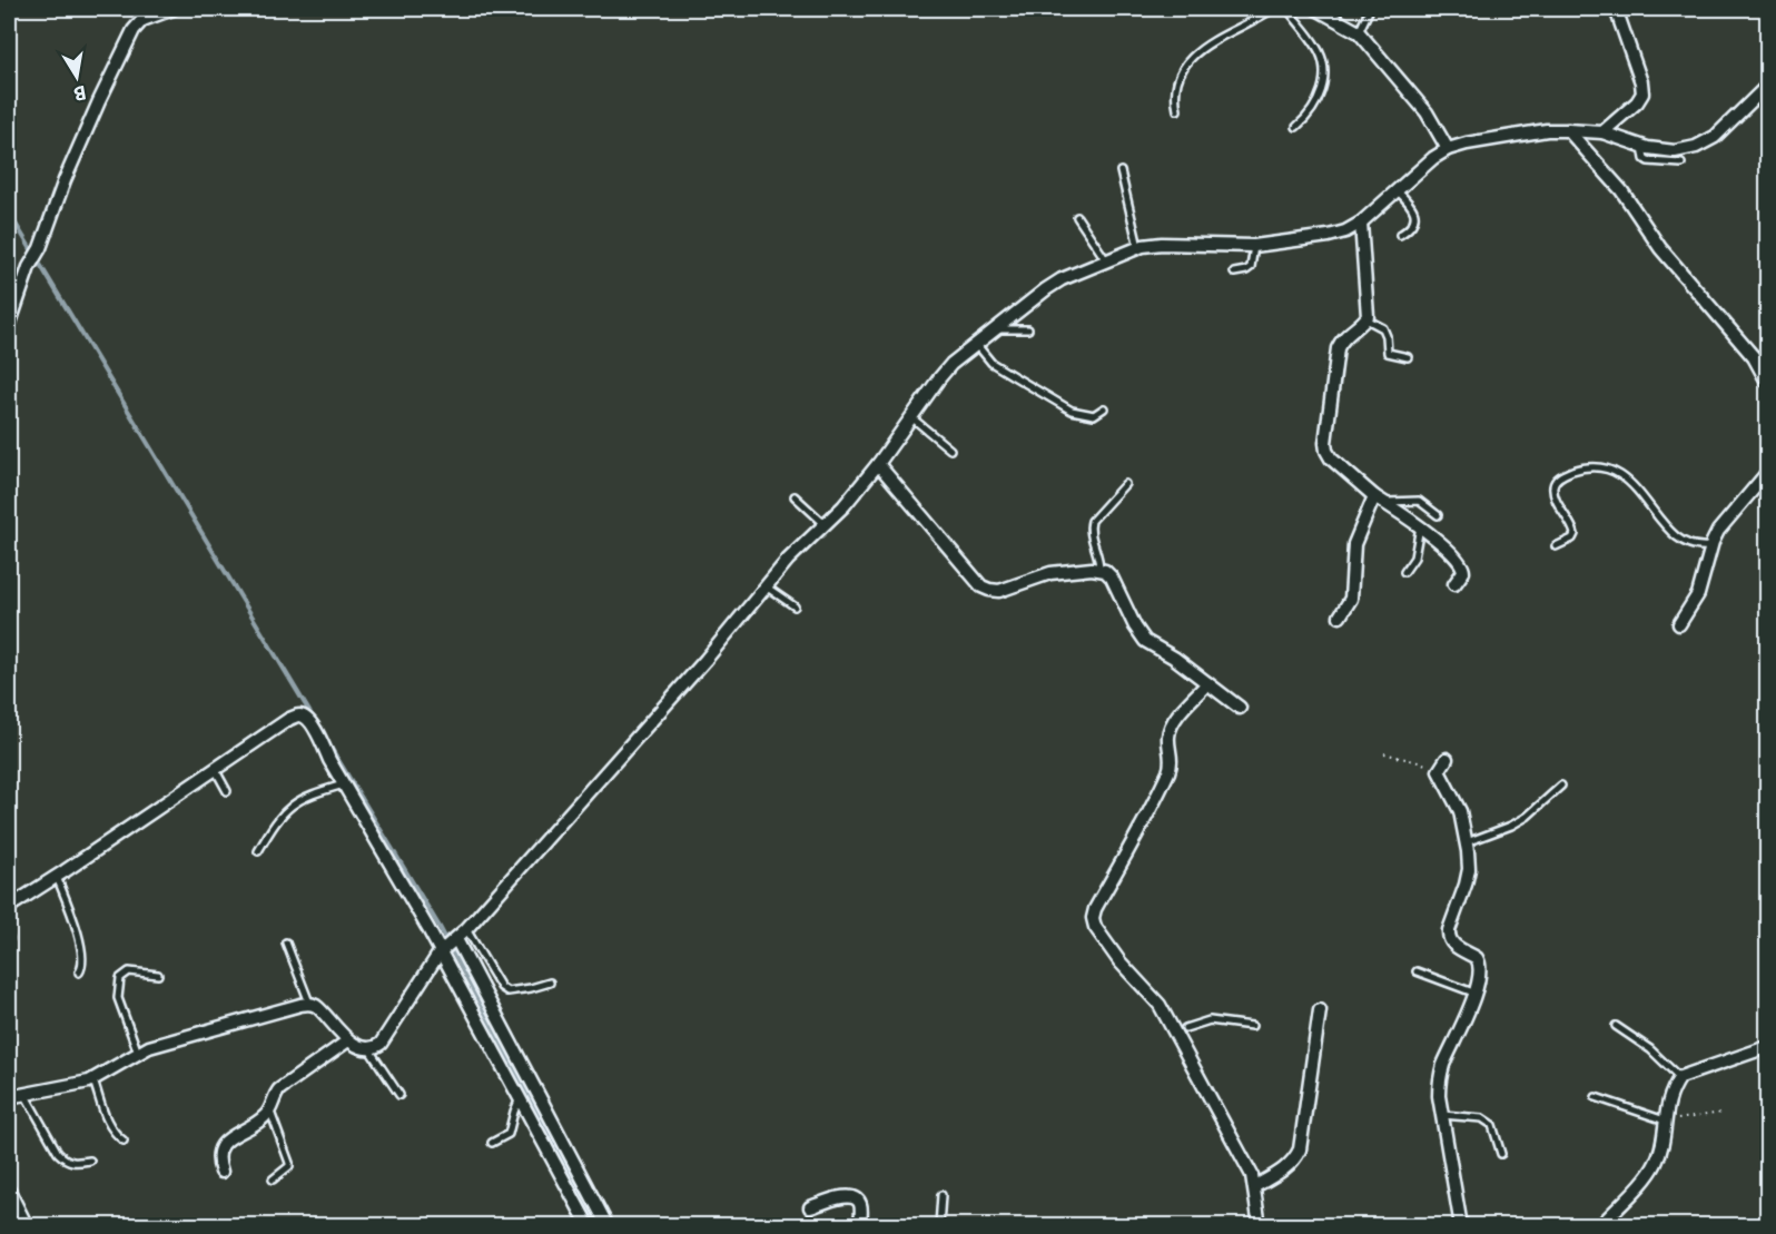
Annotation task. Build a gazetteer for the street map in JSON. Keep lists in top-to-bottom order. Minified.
{"north":"bottom"}
